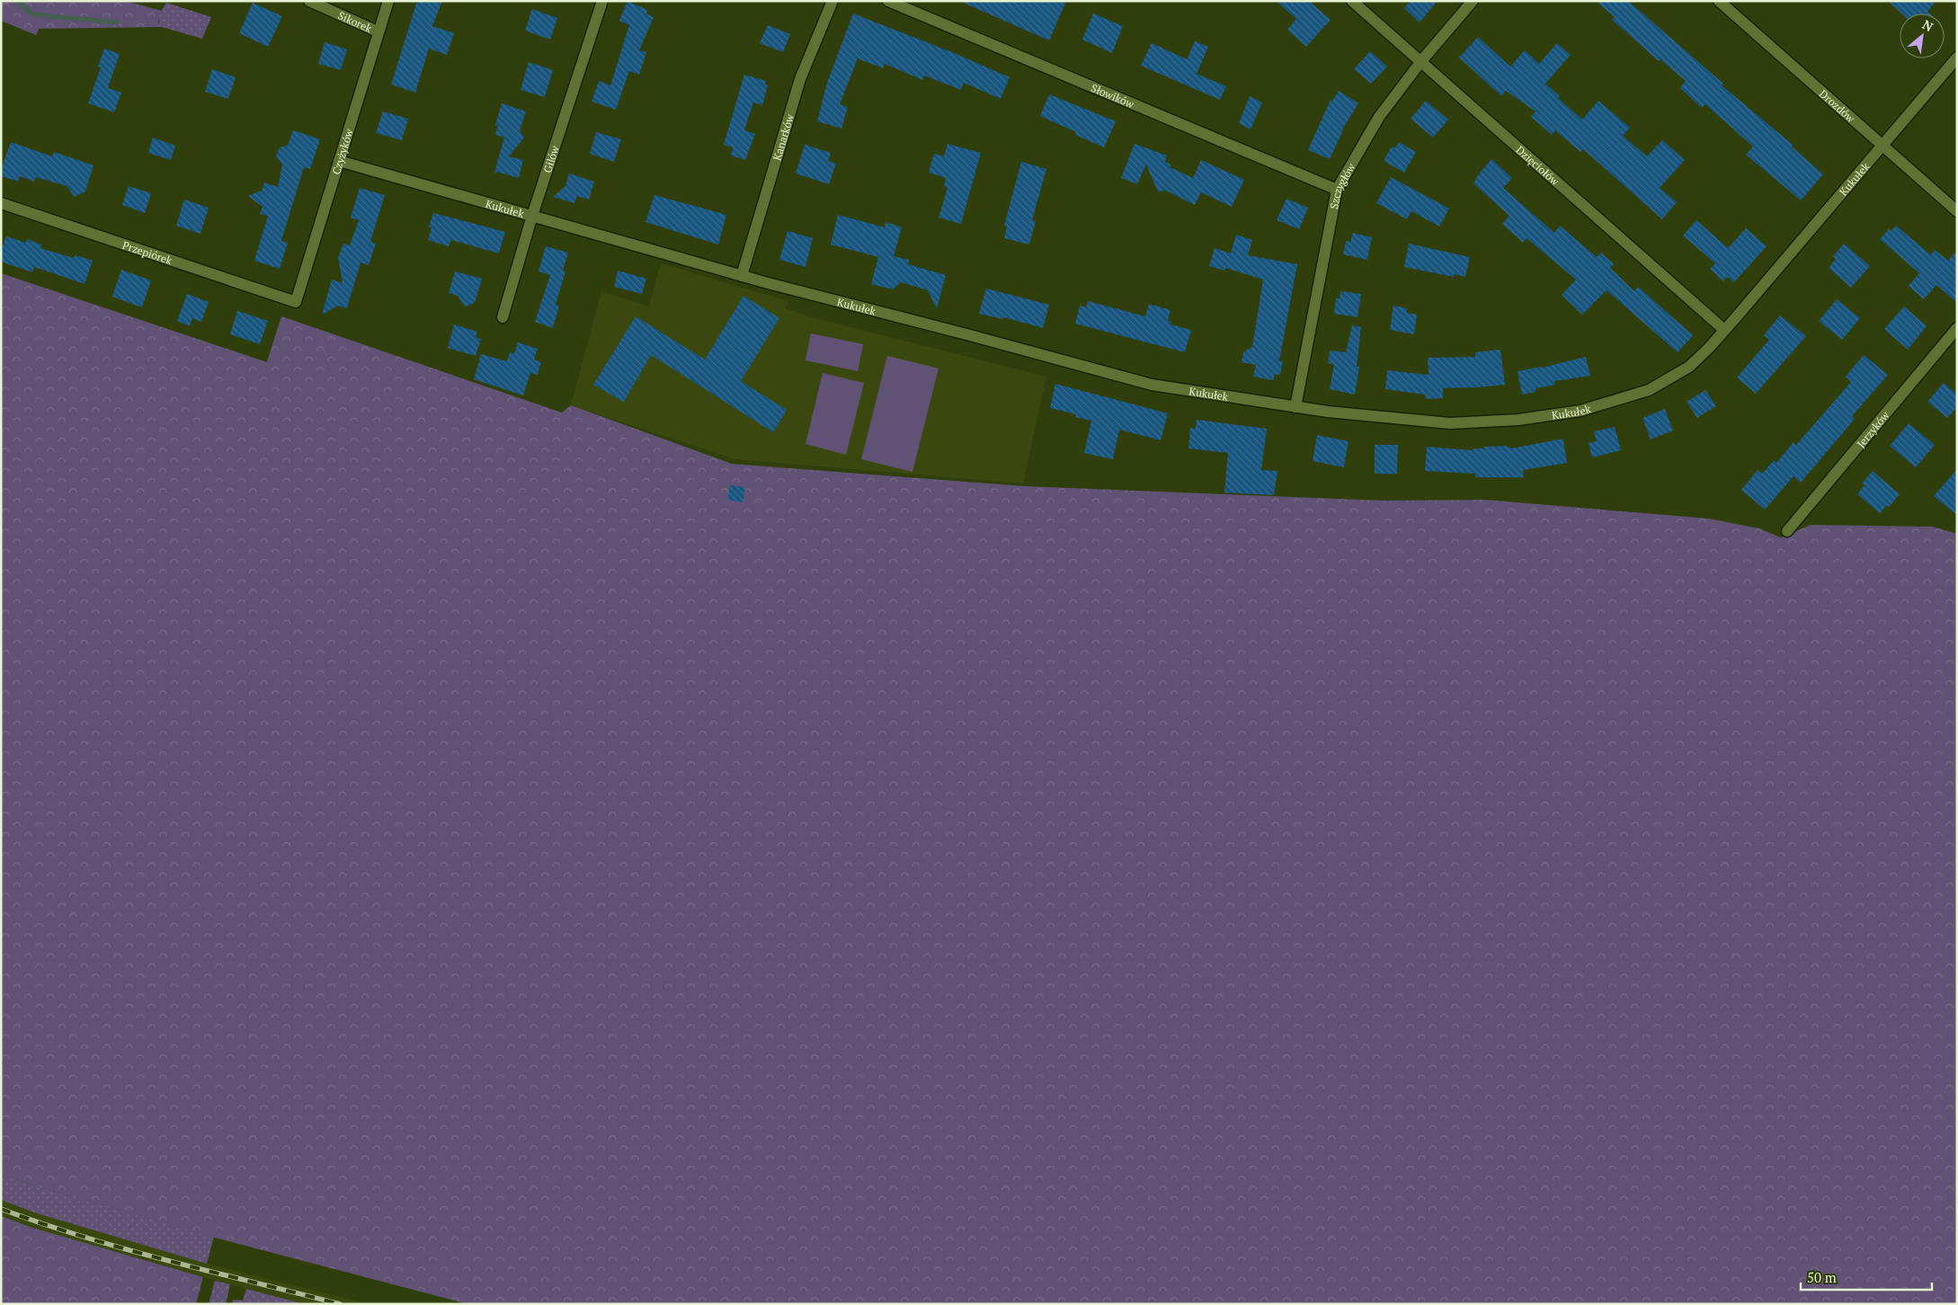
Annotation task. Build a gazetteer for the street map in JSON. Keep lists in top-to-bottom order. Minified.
{"streets":{"street":["Sikorek","Słowików","Drozdów","Kanarków","Czyżyków","Gilów","Dzięciołów","Kukułek","Szczygłów","Przepiórek","Jerzyków"]},"crossings":[["Sikorek","Czyżyków"],["Słowików","Szczygłów"],["Drozdów","Kukułek"],["Kanarków","Kukułek"],["Czyżyków","Kukułek"],["Czyżyków","Przepiórek"],["Gilów","Kukułek"],["Dzięciołów","Kukułek"],["Dzięciołów","Szczygłów"],["Kukułek","Szczygłów"]],"scale_bar":"50 m","north":"top right"}
